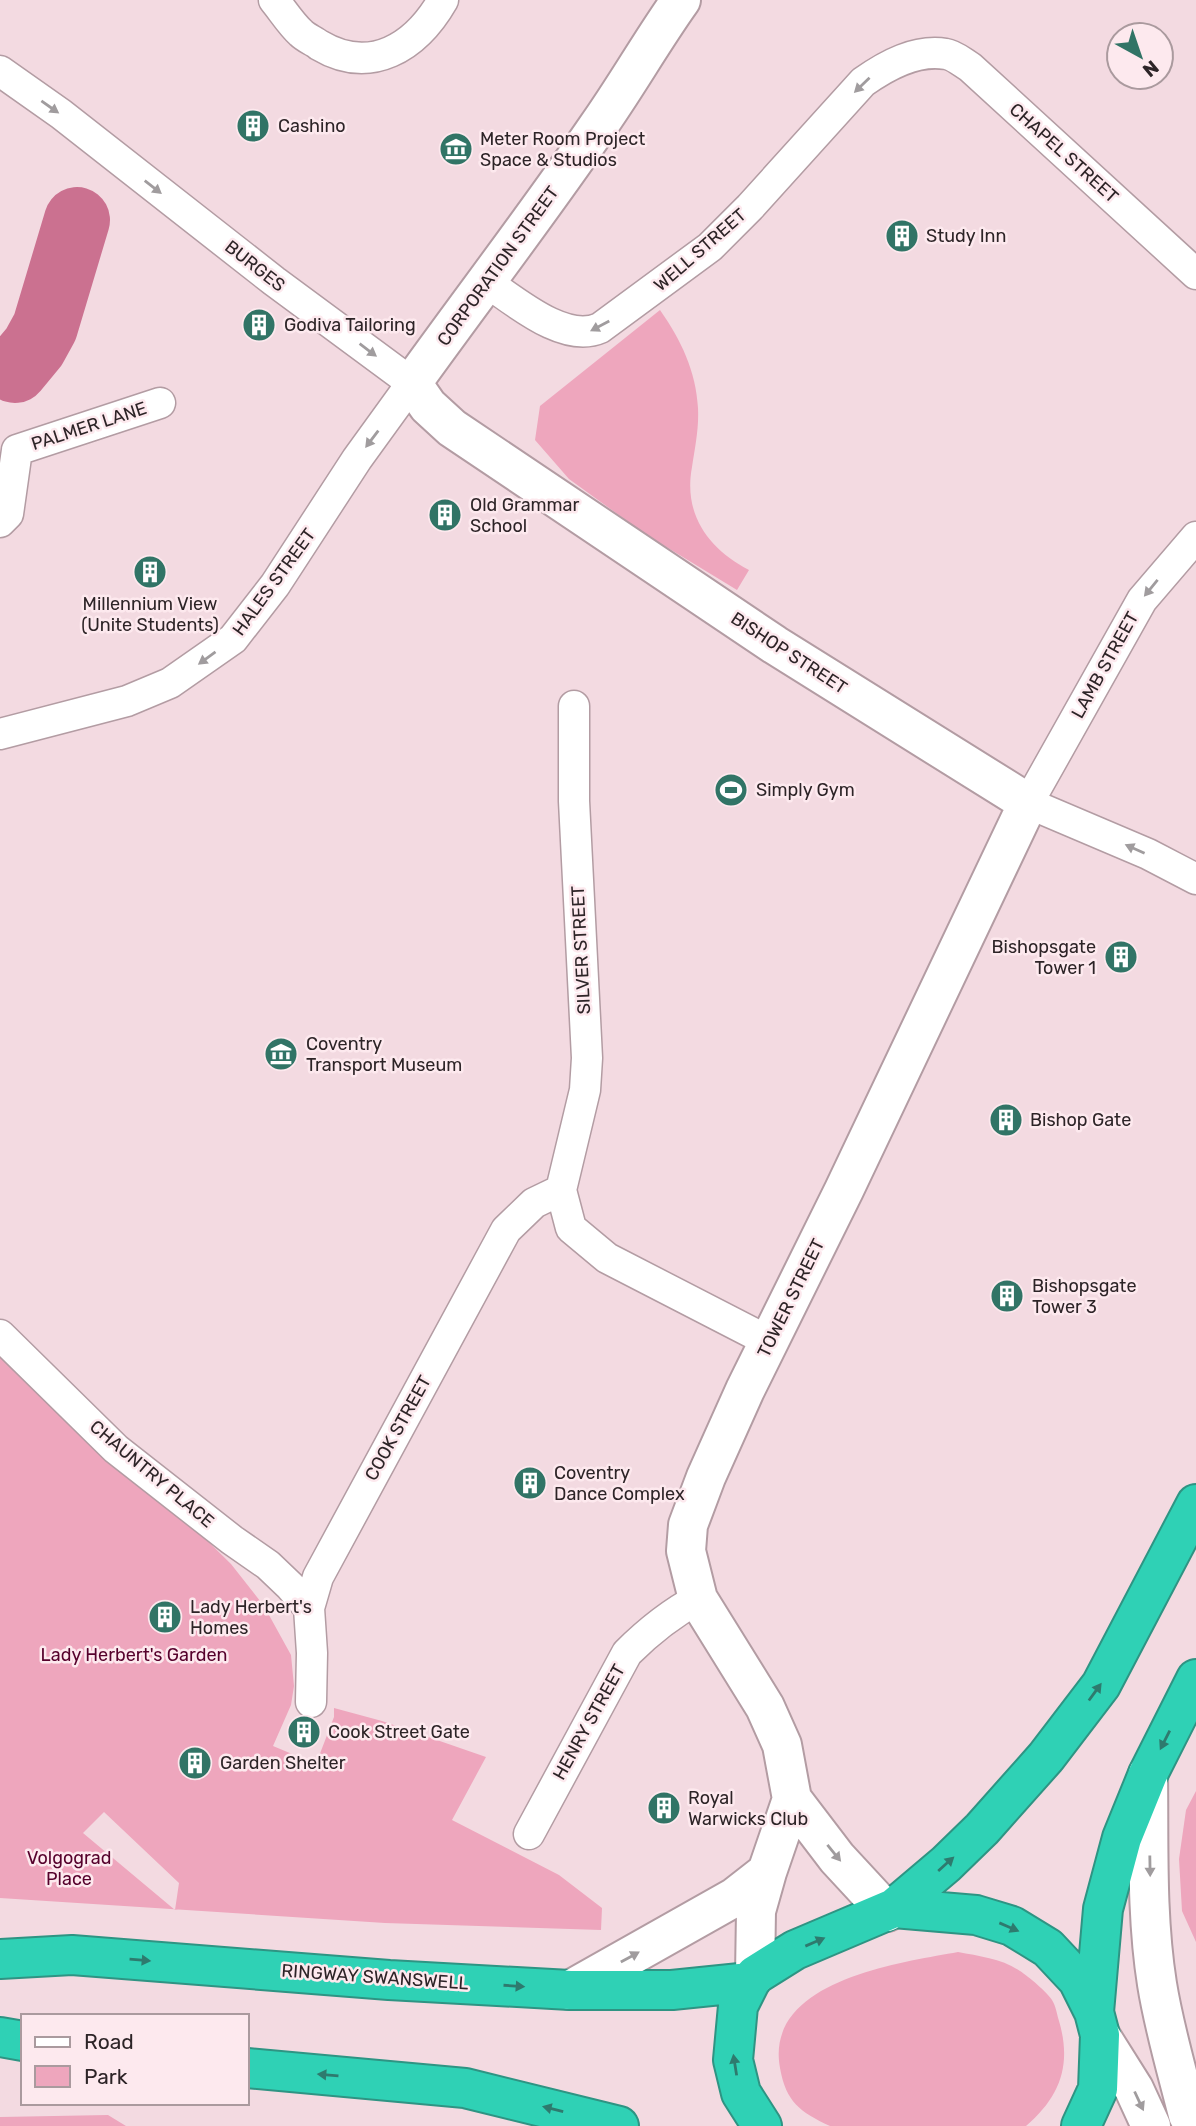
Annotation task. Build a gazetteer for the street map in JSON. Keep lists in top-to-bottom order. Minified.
{"streets":{"highway":["RINGWAY SWANSWELL"],"street":["CHAPEL STREET","WELL STREET","BURGES","CORPORATION STREET","PALMER LANE","HALES STREET","BISHOP STREET","LAMB STREET","SILVER STREET","TOWER STREET","COOK STREET","CHAUNTRY PLACE","HENRY STREET"]},"crossings":[["CHAPEL STREET","WELL STREET"],["WELL STREET","CORPORATION STREET"],["BURGES","CORPORATION STREET"],["BURGES","HALES STREET"],["BURGES","BISHOP STREET"],["CORPORATION STREET","HALES STREET"],["CORPORATION STREET","BISHOP STREET"],["HALES STREET","BISHOP STREET"],["BISHOP STREET","LAMB STREET"],["BISHOP STREET","TOWER STREET"],["LAMB STREET","TOWER STREET"],["SILVER STREET","COOK STREET"],["TOWER STREET","HENRY STREET"],["TOWER STREET","RINGWAY SWANSWELL"],["COOK STREET","CHAUNTRY PLACE"]],"one_way":["WELL STREET","BURGES","HALES STREET","LAMB STREET"],"parks":["Lady Herbert's Garden","Volgograd Place"],"places":{"building":["Cashino","Study Inn","Godiva Tailoring","Old Grammar School","Millennium View (Unite Students)","Bishopsgate Tower 1","Bishop Gate","Bishopsgate Tower 3","Coventry Dance Complex","Lady Herbert's Homes","Cook Street Gate","Garden Shelter","Royal Warwicks Club"],"museum":["Meter Room Project Space & Studios","Coventry Transport Museum"],"sports":["Simply Gym"]},"legend":["Road","Park"],"north":"bottom right"}
